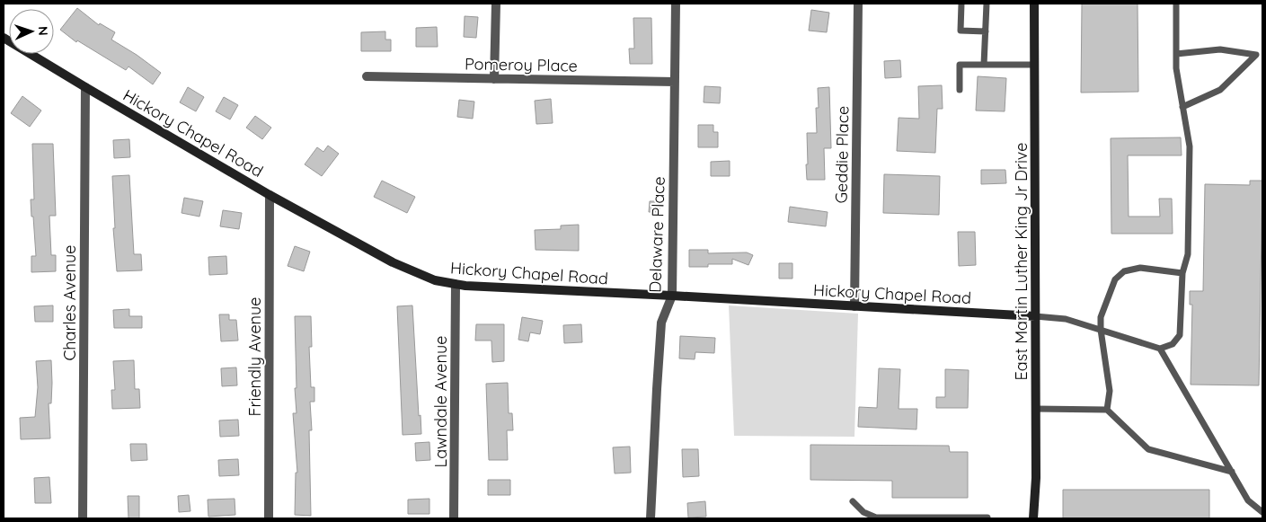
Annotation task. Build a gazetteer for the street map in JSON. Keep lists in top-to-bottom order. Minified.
{"streets":{"street":["Pomeroy Place","Hickory Chapel Road","Geddie Place","Delaware Place","East Martin Luther King Jr Drive","Charles Avenue","Friendly Avenue","Lawndale Avenue"]},"crossings":[["Pomeroy Place","Delaware Place"],["Hickory Chapel Road","Geddie Place"],["Hickory Chapel Road","Delaware Place"],["Hickory Chapel Road","East Martin Luther King Jr Drive"],["Hickory Chapel Road","Charles Avenue"],["Hickory Chapel Road","Friendly Avenue"],["Hickory Chapel Road","Lawndale Avenue"]],"north":"right"}
